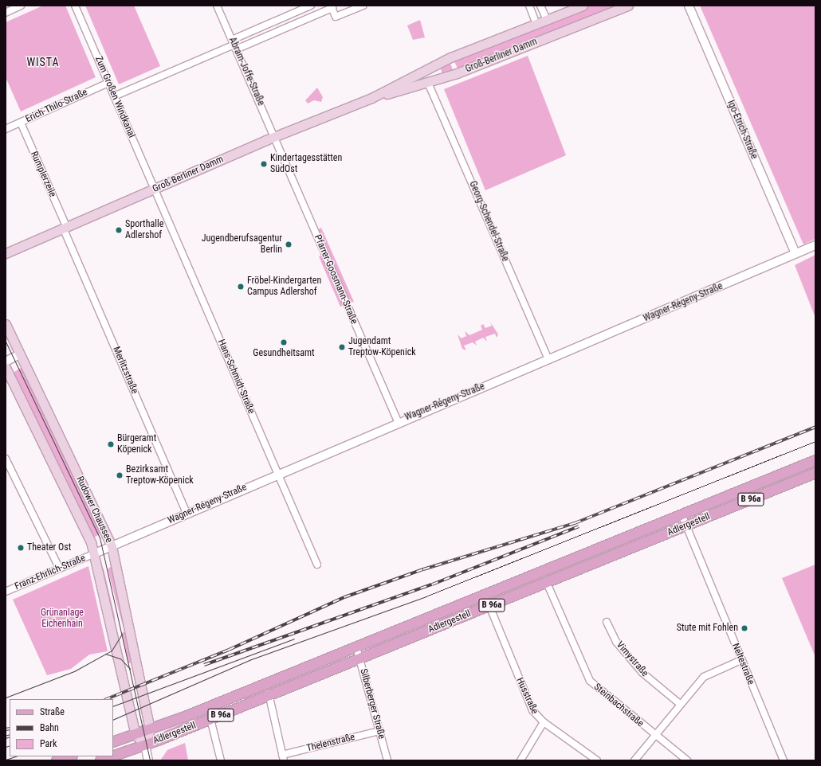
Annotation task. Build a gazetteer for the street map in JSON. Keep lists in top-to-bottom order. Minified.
{"streets":{"main road":["Groß-Berliner Damm","B 96a","Rudower Chaussee","Adlergestell"],"street":["Abram-Joffe-Straße","Zum Großen Windkanal","Erich-Thilo-Straße","Igo-Etrich-Straße","Rumplerzeile","Georg-Schendel-Straße","Pfarrer-Goosmann-Straße","Wagner-Régeny-Straße","Merlitzstraße","Hans-Schmidt-Straße","Franz-Ehrlich-Straße","Vimystraße","Neltestraße","Husstraße","Silberberger Straße","Steinbachstraße","Thelenstraße"]},"crossings":[["Groß-Berliner Damm","Abram-Joffe-Straße"],["Groß-Berliner Damm","Zum Großen Windkanal"],["Groß-Berliner Damm","Rumplerzeile"],["Groß-Berliner Damm","Georg-Schendel-Straße"],["Groß-Berliner Damm","Pfarrer-Goosmann-Straße"],["Groß-Berliner Damm","Merlitzstraße"],["Groß-Berliner Damm","Hans-Schmidt-Straße"],["Abram-Joffe-Straße","Pfarrer-Goosmann-Straße"],["Zum Großen Windkanal","Erich-Thilo-Straße"],["Zum Großen Windkanal","Hans-Schmidt-Straße"],["Erich-Thilo-Straße","Rumplerzeile"],["Igo-Etrich-Straße","Wagner-Régeny-Straße"],["Rumplerzeile","Merlitzstraße"],["Georg-Schendel-Straße","Wagner-Régeny-Straße"],["Pfarrer-Goosmann-Straße","Wagner-Régeny-Straße"],["Wagner-Régeny-Straße","Merlitzstraße"],["Wagner-Régeny-Straße","Hans-Schmidt-Straße"],["Wagner-Régeny-Straße","Rudower Chaussee"],["Wagner-Régeny-Straße","Franz-Ehrlich-Straße"],["Rudower Chaussee","Adlergestell"],["Rudower Chaussee","Franz-Ehrlich-Straße"],["Adlergestell","Neltestraße"],["Adlergestell","Husstraße"],["Adlergestell","Silberberger Straße"],["Adlergestell","Steinbachstraße"],["Silberberger Straße","Thelenstraße"]],"districts":["WISTA"],"parks":["Grünanlage Eichenhain"],"places":["Kindertagesstätten SüdOst","Sporthalle Adlershof","Jugendberufsagentur Berlin","Fröbel-Kindergarten Campus Adlershof","Gesundheitsamt","Jugendamt Treptow-Köpenick","Bürgeramt Köpenick","Bezirksamt Treptow-Köpenick","Theater Ost","Stute mit Fohlen"],"legend":["Straße","Bahn","Park"]}
